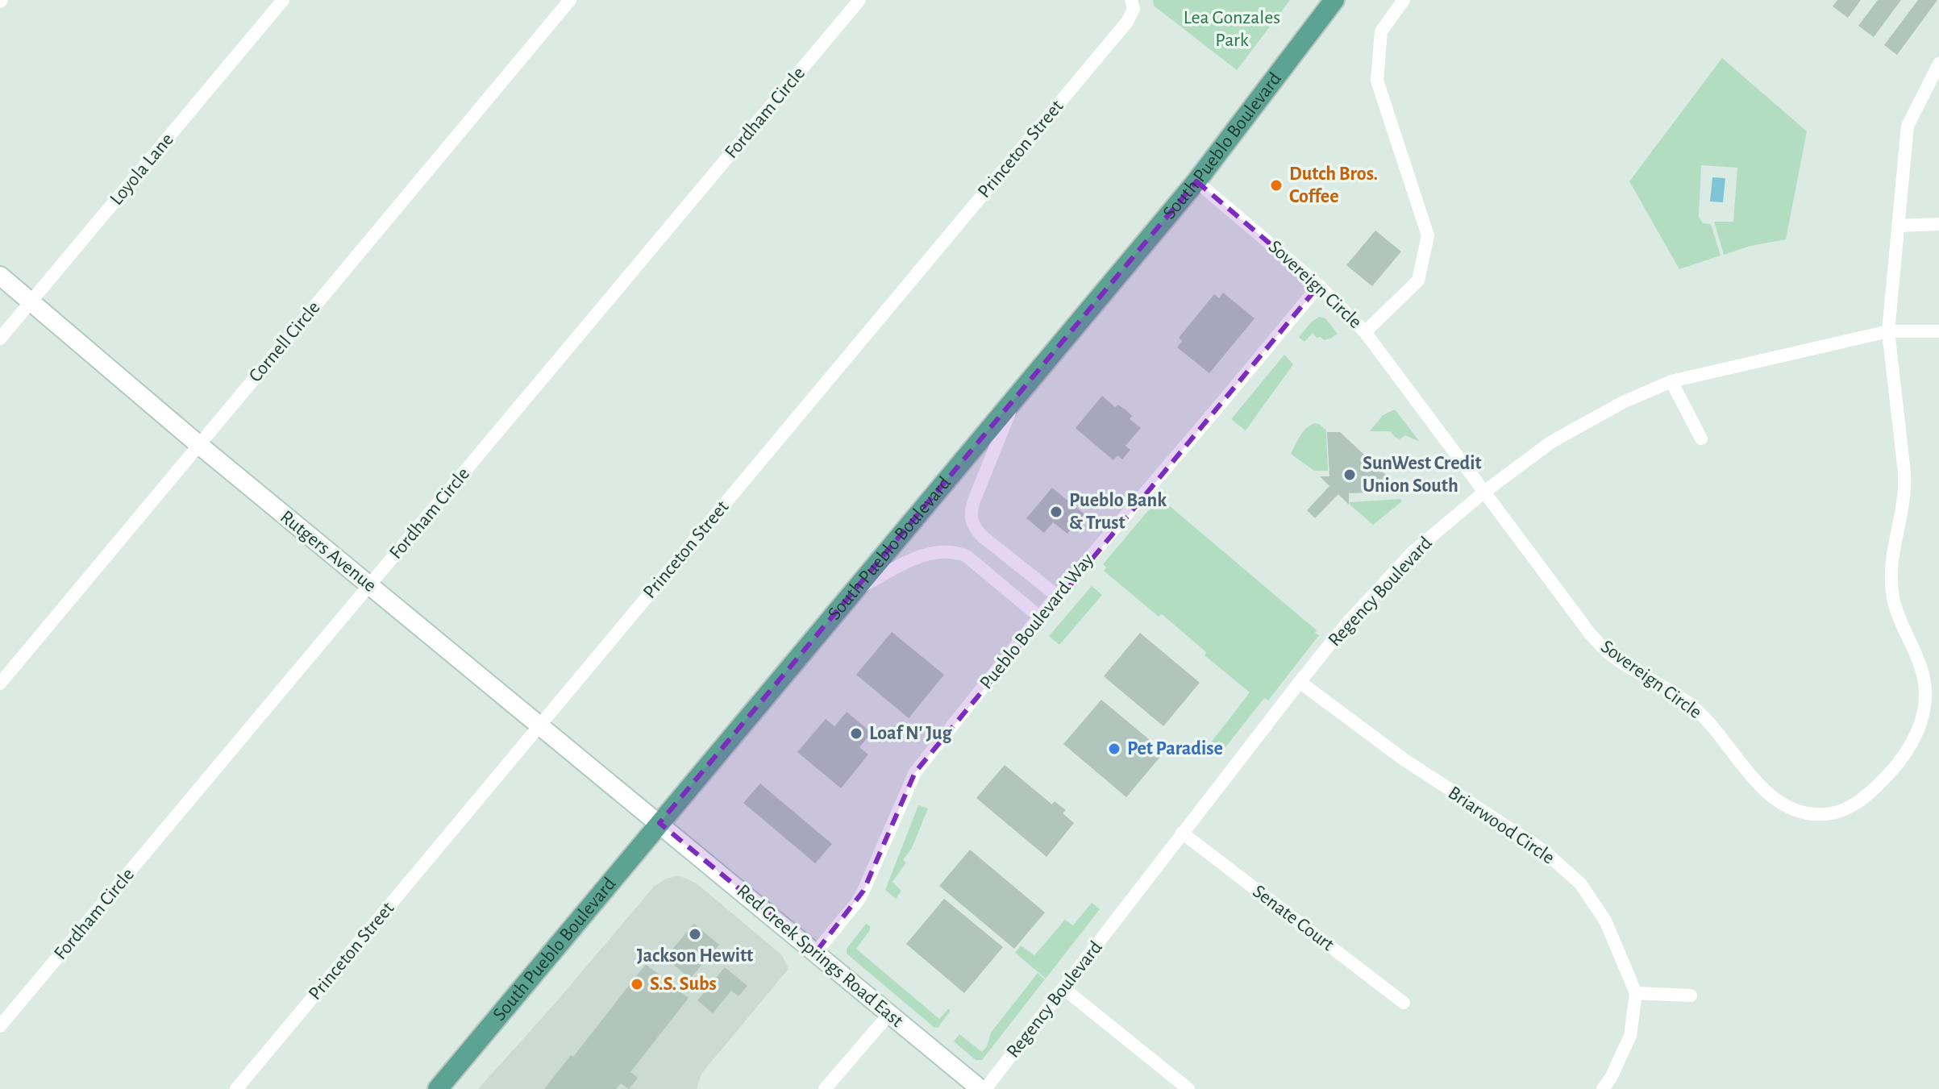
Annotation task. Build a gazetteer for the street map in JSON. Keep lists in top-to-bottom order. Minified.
{"streets":{"main road":["South Pueblo Boulevard"],"street":["Fordham Circle","Princeton Street","Loyola Lane","Sovereign Circle","Cornell Circle","Rutgers Avenue","Regency Boulevard","Pueblo Boulevard Way","Briarwood Circle","Senate Court","Red Creek Springs Road East"]},"crossings":[["Fordham Circle","Rutgers Avenue"],["South Pueblo Boulevard","Sovereign Circle"],["South Pueblo Boulevard","Rutgers Avenue"],["South Pueblo Boulevard","Red Creek Springs Road East"],["Princeton Street","Rutgers Avenue"],["Loyola Lane","Rutgers Avenue"],["Sovereign Circle","Regency Boulevard"],["Sovereign Circle","Pueblo Boulevard Way"],["Cornell Circle","Rutgers Avenue"],["Rutgers Avenue","Red Creek Springs Road East"],["Regency Boulevard","Briarwood Circle"],["Regency Boulevard","Senate Court"],["Regency Boulevard","Red Creek Springs Road East"],["Pueblo Boulevard Way","Red Creek Springs Road East"]],"parks":["Lea Gonzales Park"],"places":["Dutch Bros. Coffee","SunWest Credit Union South","Pueblo Bank & Trust","Loaf N' Jug","Pet Paradise","Jackson Hewitt","S.S. Subs"]}
